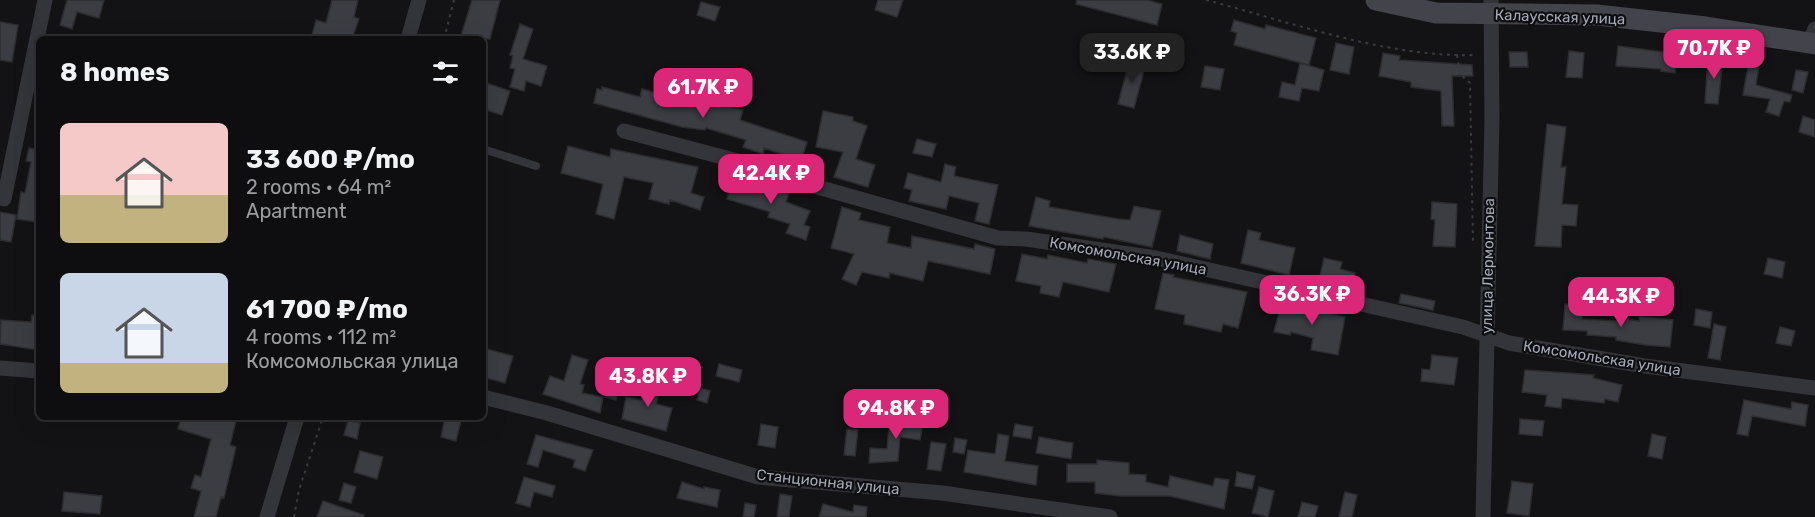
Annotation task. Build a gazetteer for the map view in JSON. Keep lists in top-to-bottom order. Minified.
{"streets":{"street":["Калаусская улица","Комсомольская улица","улица Лермонтова","Станционная улица"]},"crossings":[["Калаусская улица","улица Лермонтова"],["Комсомольская улица","улица Лермонтова"]],"page":{"price":["70.7K ₽","33.6K ₽","61.7K ₽","42.4K ₽","36.3K ₽","44.3K ₽","43.8K ₽","94.8K ₽"],"heading":"8 homes","list":[{"name":"33 600 ₽/mo","note":"2 rooms · 64 m² · Apartment"},{"name":"61 700 ₽/mo","note":"4 rooms · 112 m² · Комсомольская улица"}]}}
